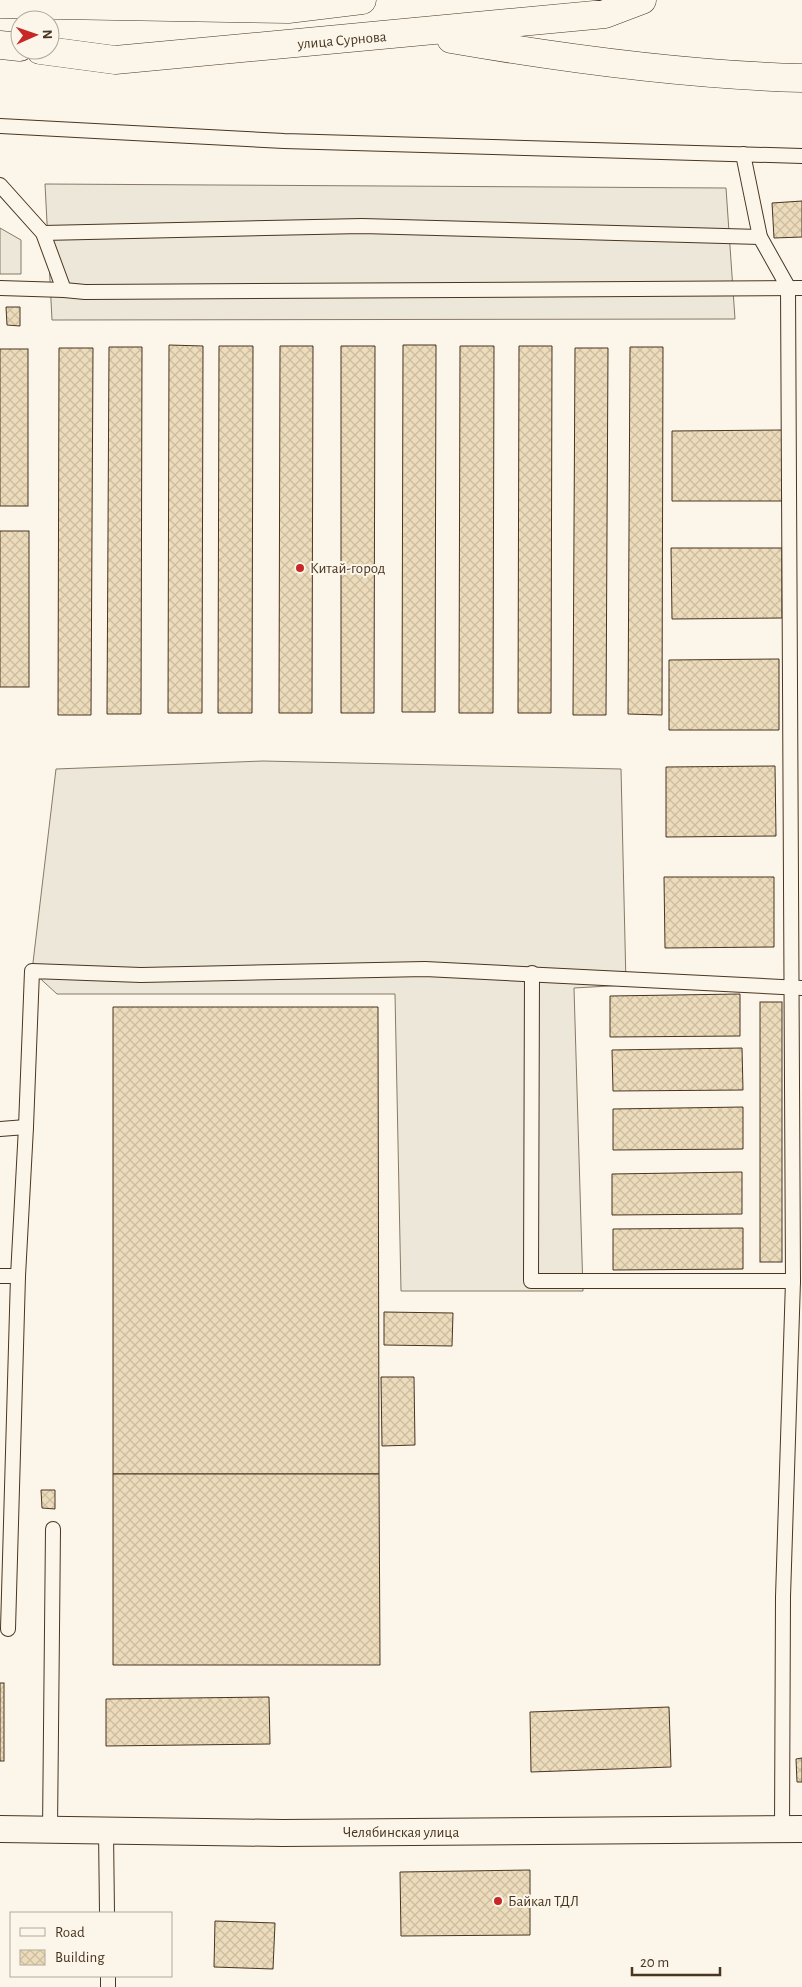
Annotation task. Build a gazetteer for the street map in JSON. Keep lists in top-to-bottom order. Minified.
{"streets":{"main road":["улица Сурнова"],"street":["Челябинская улица"]},"places":["Китай-город","Байкал ТДЛ"],"legend":["Road","Building"],"scale_bar":"20 m","north":"right"}
